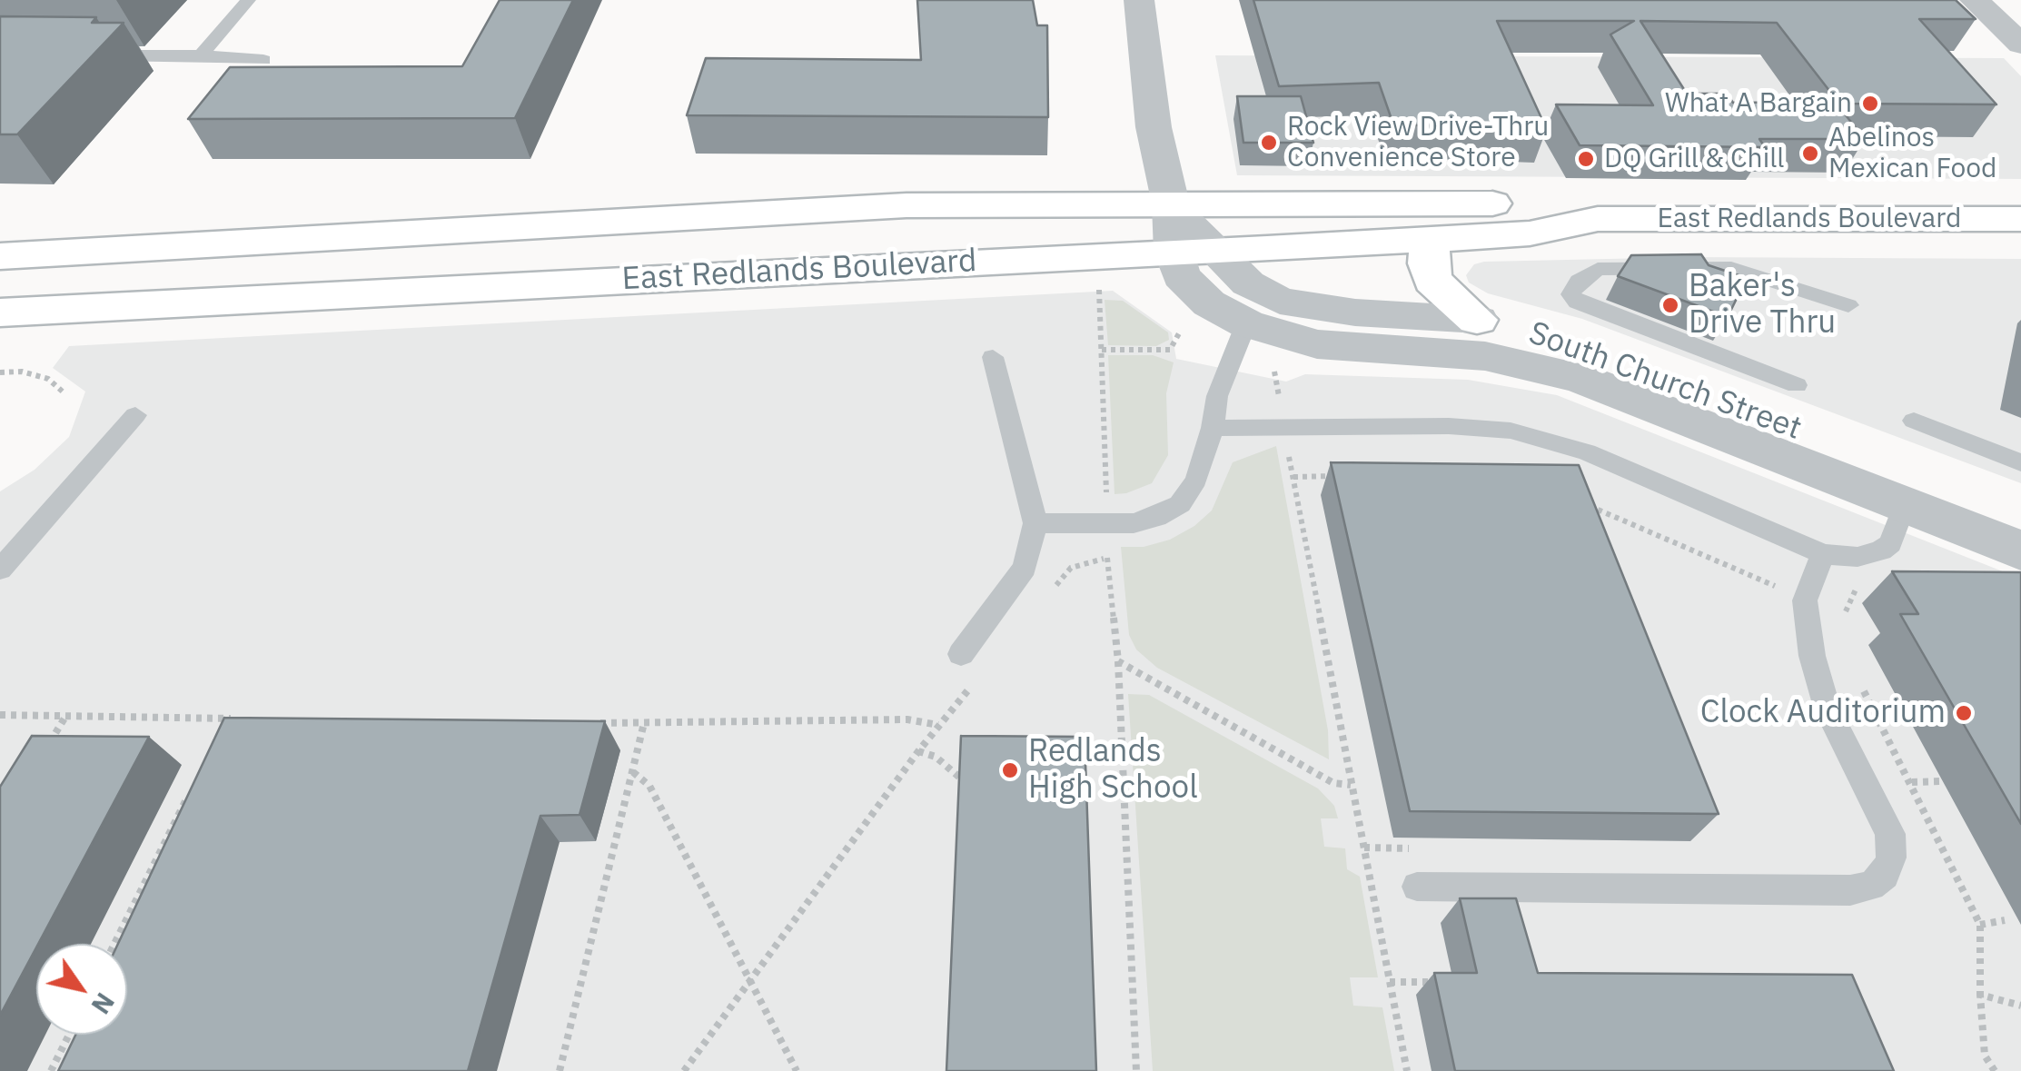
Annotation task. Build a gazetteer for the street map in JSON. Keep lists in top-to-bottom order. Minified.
{"streets":{"main road":["East Redlands Boulevard"],"street":["South Church Street"]},"crossings":[["East Redlands Boulevard","South Church Street"]],"places":["What A Bargain","Rock View Drive-Thru Convenience Store","Abelinos Mexican Food","DQ Grill & Chill","Baker's Drive Thru","Clock Auditorium","Redlands High School"],"north":"bottom right"}
